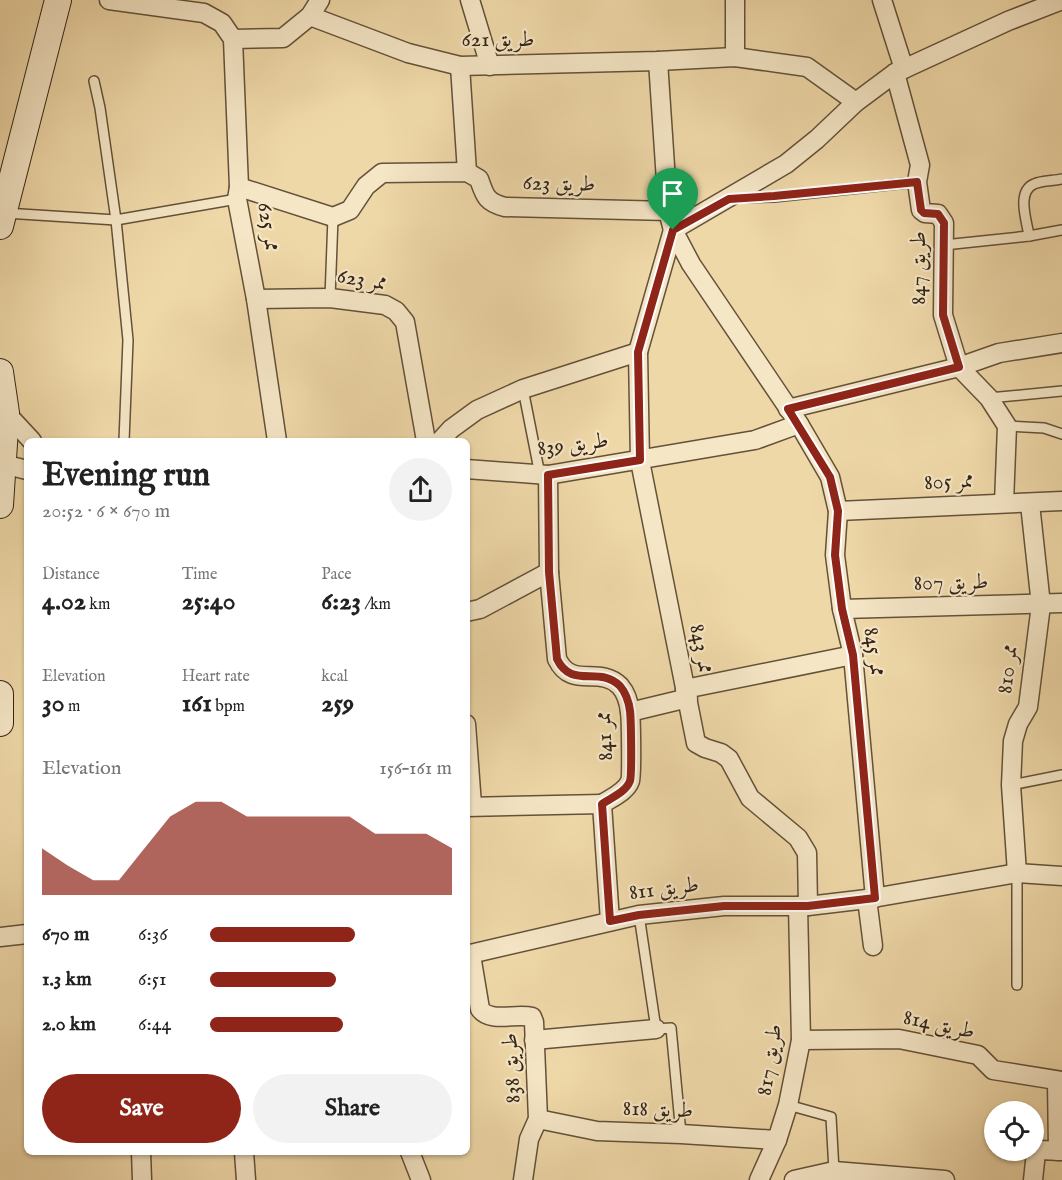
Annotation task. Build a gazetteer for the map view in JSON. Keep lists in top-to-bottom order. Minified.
{"streets":{"street":["طريق 621","طريق 623","ممر 625","طريق 847","ممر 623","طريق 839","ممر 805","طريق 807","ممر 843","ممر 845","ممر 810","ممر 841","طريق 811","طريق 814","طريق 817","طريق 838","طريق 818"]},"crossings":[["ممر 625","ممر 623"],["طريق 839","ممر 843"],["طريق 839","ممر 845"],["طريق 839","ممر 841"],["ممر 805","ممر 845"],["ممر 805","ممر 810"],["طريق 807","ممر 845"],["طريق 807","ممر 810"],["ممر 843","ممر 845"],["ممر 843","طريق 811"],["ممر 843","طريق 817"],["ممر 845","طريق 811"],["ممر 810","طريق 811"],["طريق 811","طريق 817"],["طريق 814","طريق 817"],["طريق 817","طريق 818"],["طريق 838","طريق 818"]],"page":{"heading":["Evening run","20:52 · 6 × 670 m"],"stats":[["Distance","4.02 km"],["Time","25:40"],["Pace","6:23 /km"],["Elevation","30 m"],["Heart rate","161 bpm"],["kcal","259"]],"chart":["Elevation","156–161 m"],"list":[{"name":"670 m","note":"6:36"},{"name":"1.3 km","note":"6:51"},{"name":"2.0 km","note":"6:44"}],"buttons":["Save","Share"]}}
